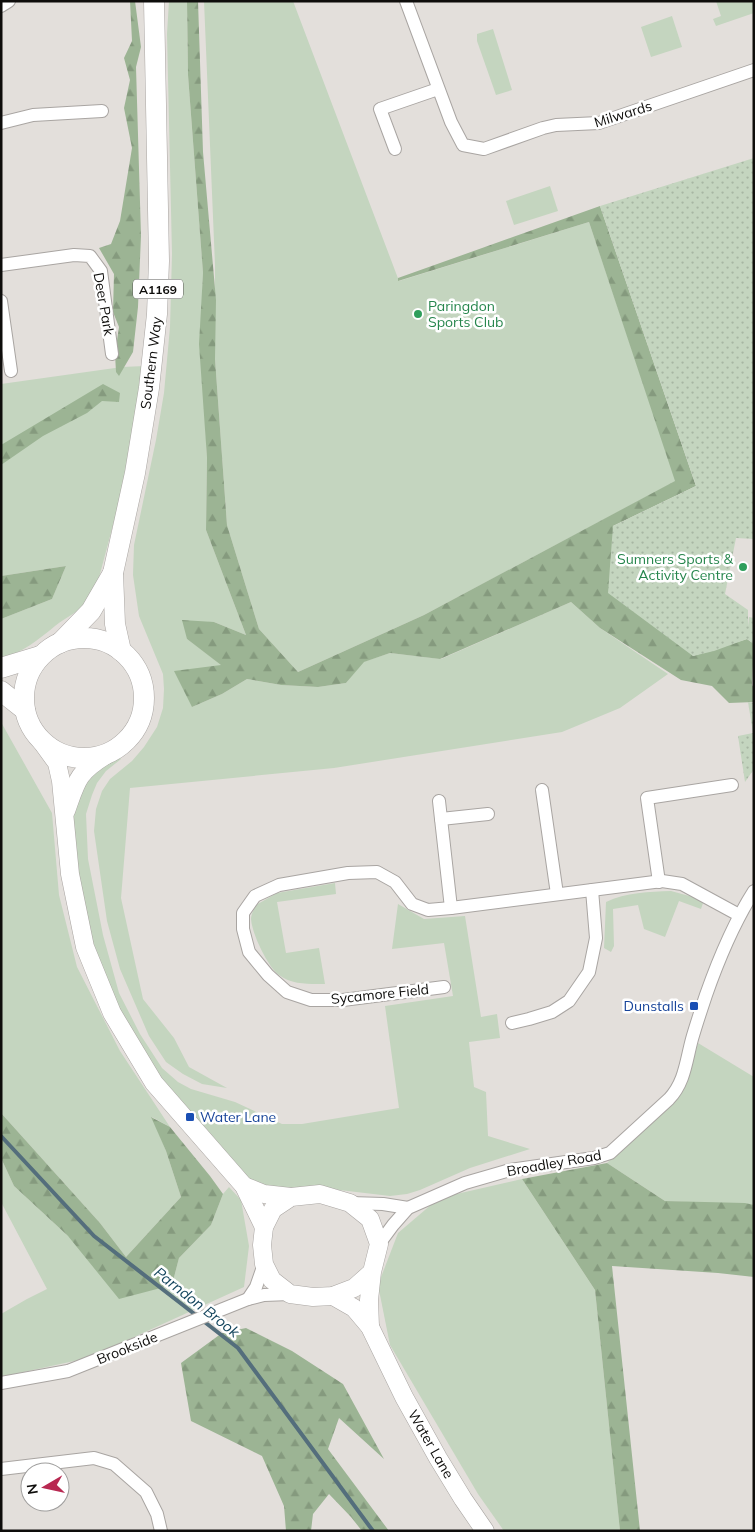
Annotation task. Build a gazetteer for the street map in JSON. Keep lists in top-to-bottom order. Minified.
{"streets":{"main road":["A1169","Southern Way","Water Lane"],"street":["Milwards","Deer Park","Sycamore Field","Broadley Road","Brookside"]},"crossings":[["Broadley Road","Brookside"],["Broadley Road","Water Lane"],["Brookside","Water Lane"]],"water":["Parndon Brook"],"places":{"other":["Paringdon Sports Club","Sumners Sports & Activity Centre"],"transit":["Dunstalls","Water Lane"]},"north":"left"}
